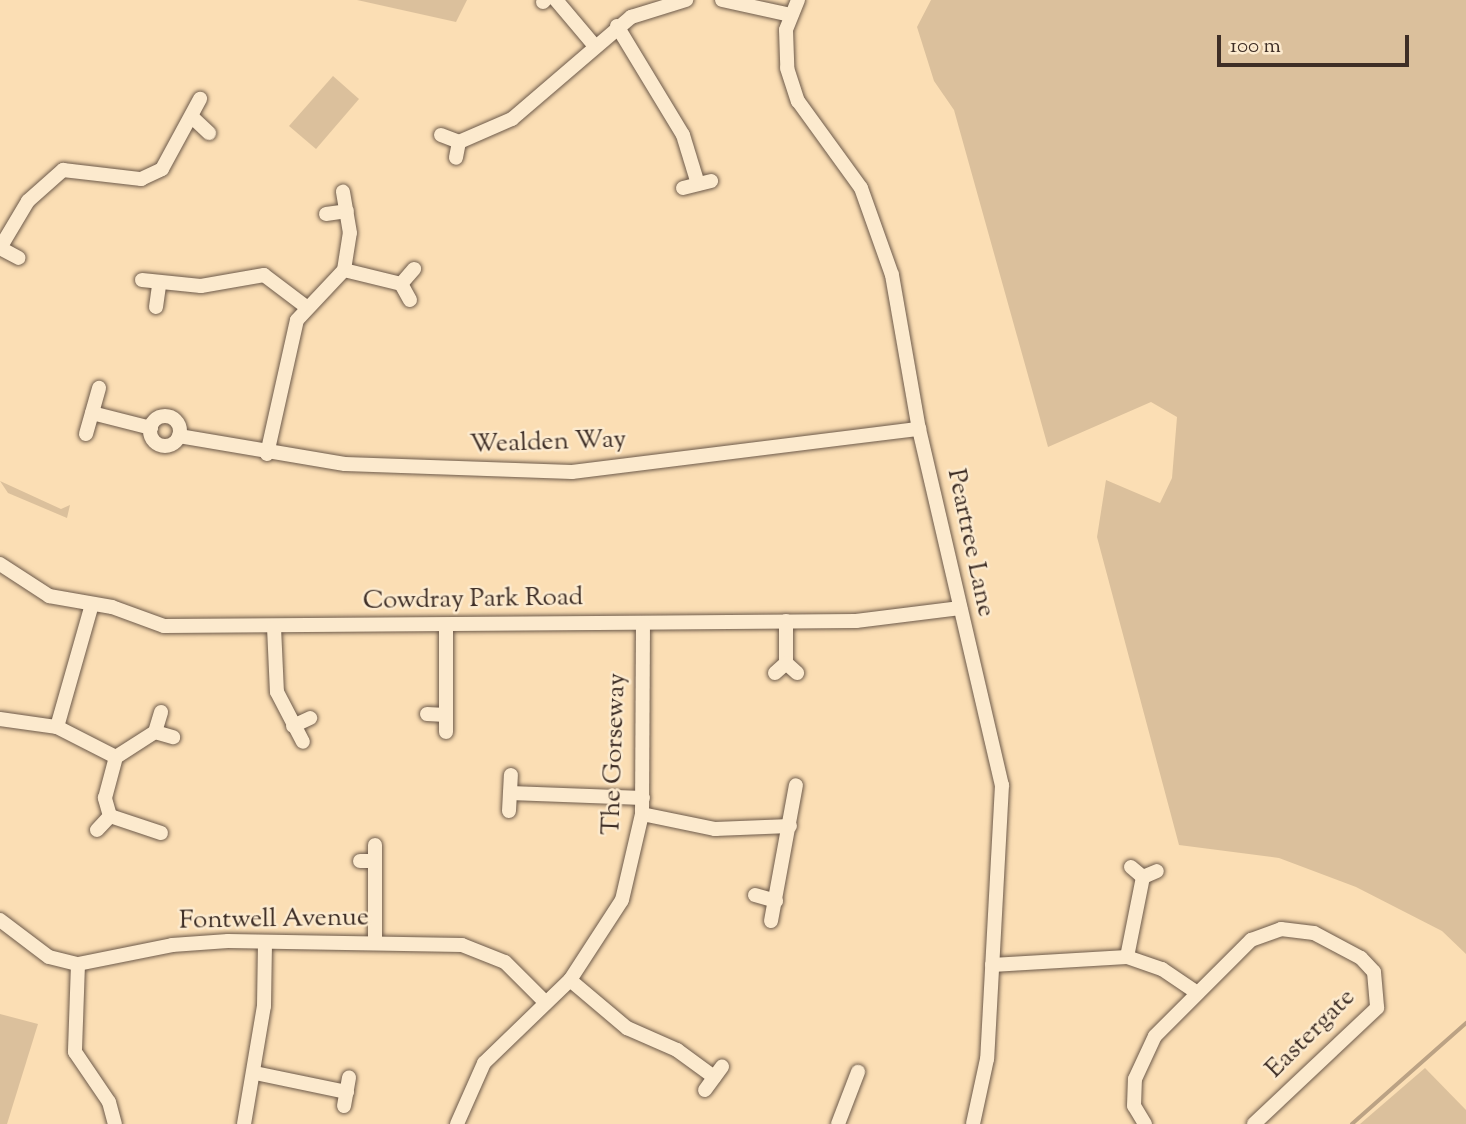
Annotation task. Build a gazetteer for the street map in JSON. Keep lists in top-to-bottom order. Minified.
{"streets":{"street":["Wealden Way","Peartree Lane","Cowdray Park Road","The Gorseway","Fontwell Avenue","Eastergate"]},"crossings":[["Wealden Way","Peartree Lane"],["Peartree Lane","Cowdray Park Road"],["Cowdray Park Road","The Gorseway"],["The Gorseway","Fontwell Avenue"]],"scale_bar":"100 m"}
